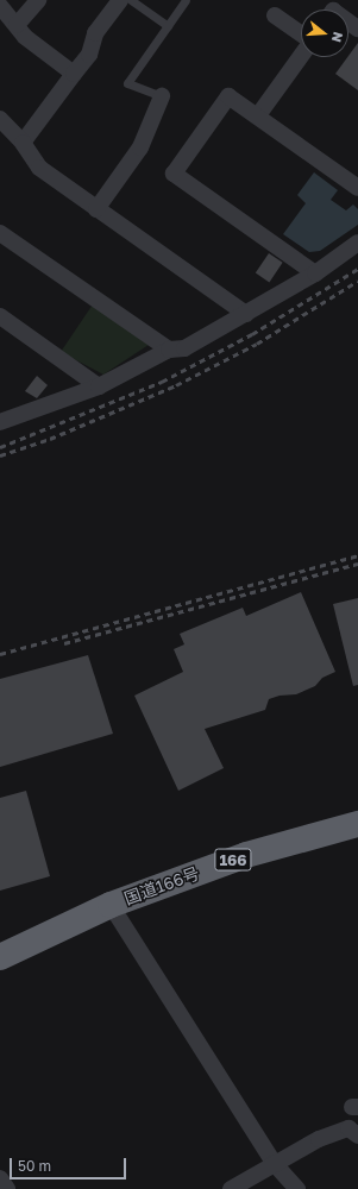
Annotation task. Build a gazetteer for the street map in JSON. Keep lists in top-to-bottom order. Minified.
{"streets":{"highway":["166","国道166号"]},"scale_bar":"50 m","north":"right"}
